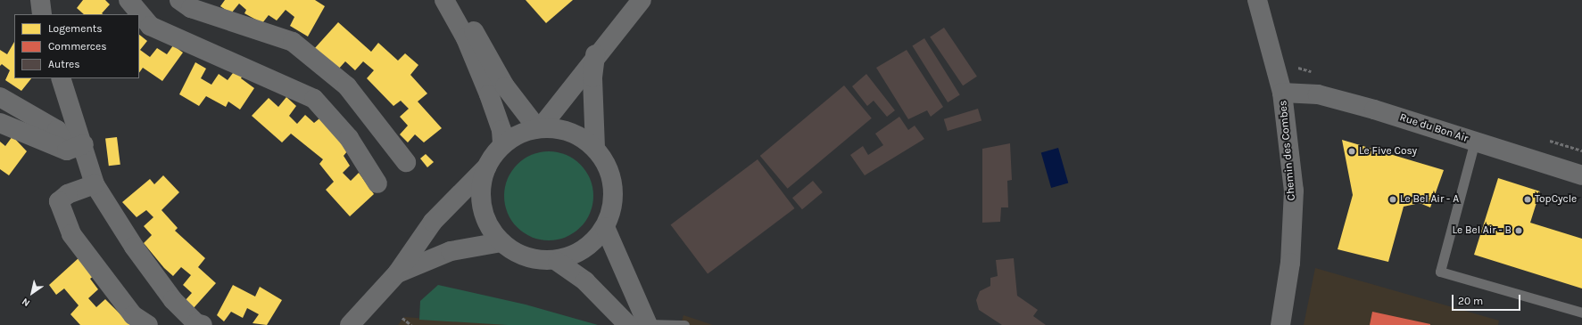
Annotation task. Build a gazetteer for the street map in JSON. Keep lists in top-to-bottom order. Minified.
{"streets":{"street":["Rue du Bon Air","Chemin des Combes"]},"crossings":[["Rue du Bon Air","Chemin des Combes"]],"places":["Le Five Cosy","Le Bel Air - A","TopCycle","Le Bel Air - B"],"legend":["Logements","Commerces","Autres"],"scale_bar":"20 m","north":"bottom left"}
